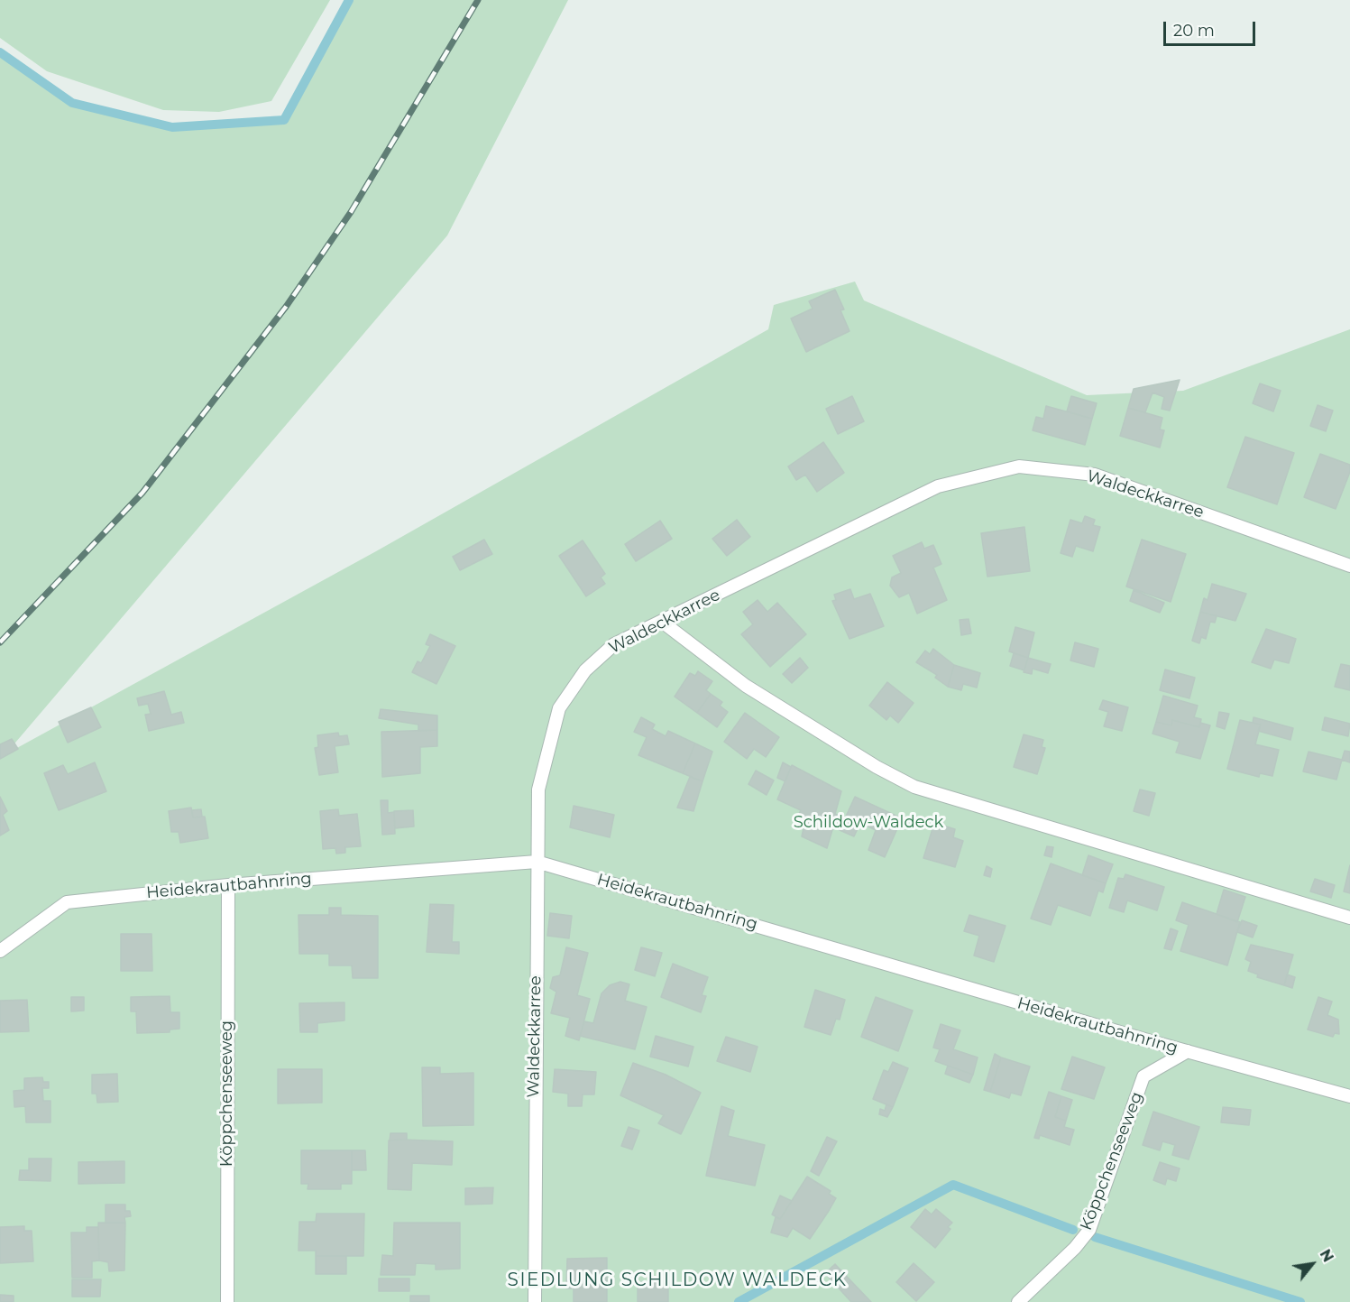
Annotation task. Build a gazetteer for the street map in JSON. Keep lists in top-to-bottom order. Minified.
{"streets":{"lane":["Waldeckkarree","Heidekrautbahnring","Köppchenseeweg"]},"crossings":[["Waldeckkarree","Heidekrautbahnring"],["Heidekrautbahnring","Köppchenseeweg"]],"districts":["SIEDLUNG SCHILDOW WALDECK"],"parks":["Schildow-Waldeck"],"scale_bar":"20 m","north":"top right"}
